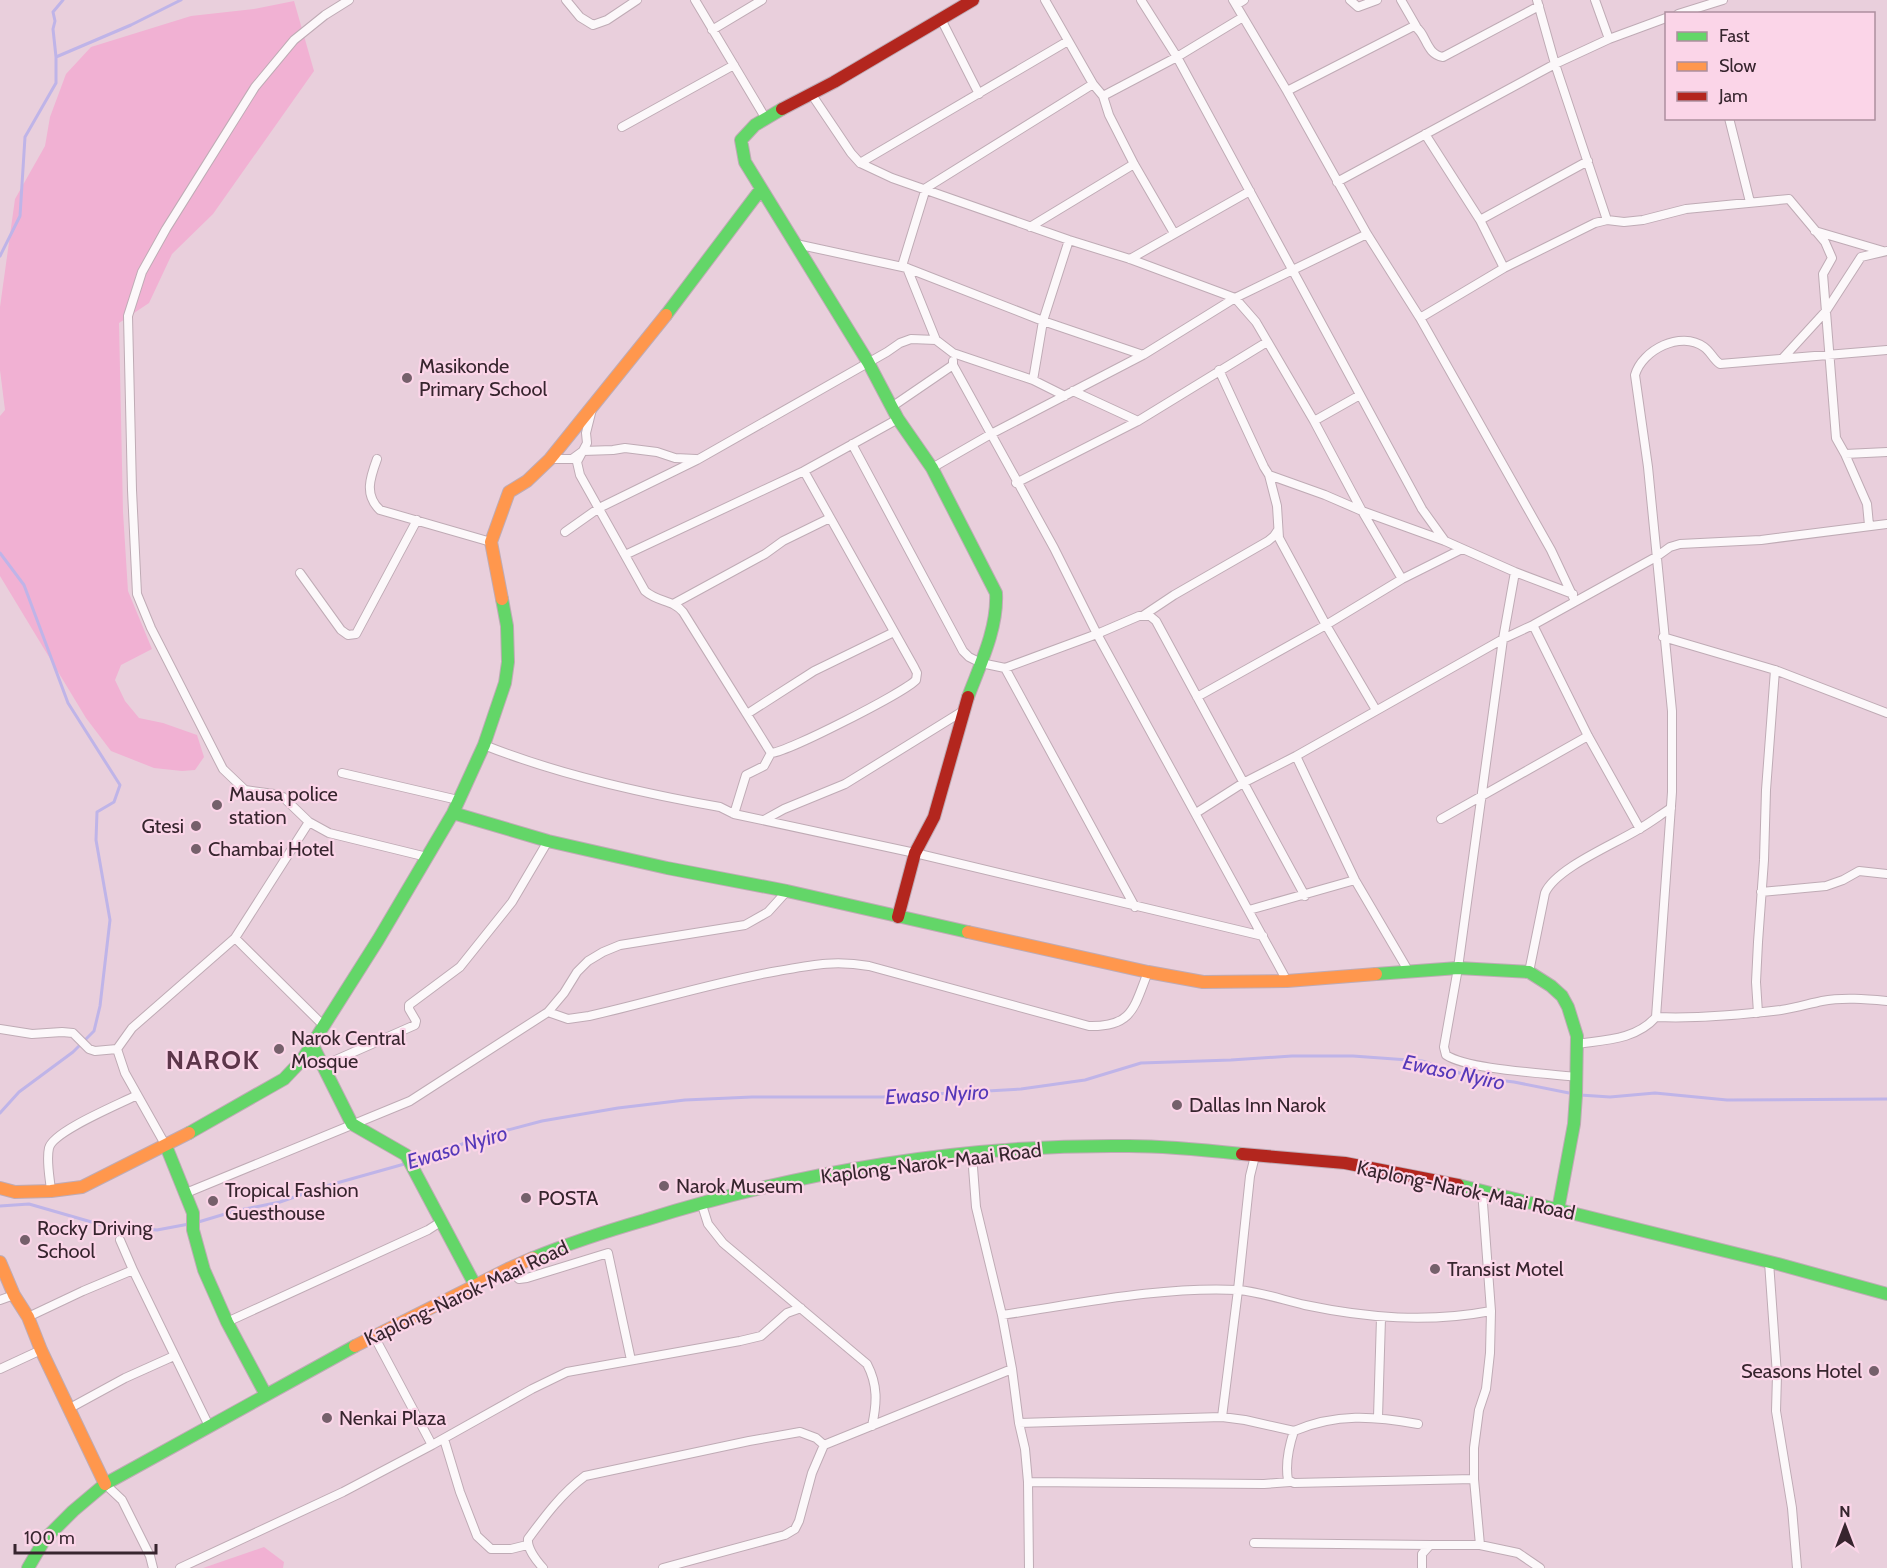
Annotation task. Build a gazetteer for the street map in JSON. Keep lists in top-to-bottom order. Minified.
{"streets":{"main road":["Kaplong-Narok-Maai Road"]},"districts":["NAROK"],"water":["Ewaso Nyiro"],"places":["Masikonde Primary School","Mausa police station","Gtesi","Chambai Hotel","Narok Central Mosque","Dallas Inn Narok","Narok Museum","POSTA","Tropical Fashion Guesthouse","Rocky Driving School","Transist Motel","Seasons Hotel","Nenkai Plaza"],"legend":["Fast","Slow","Jam"],"scale_bar":"100 m","north":"top"}
